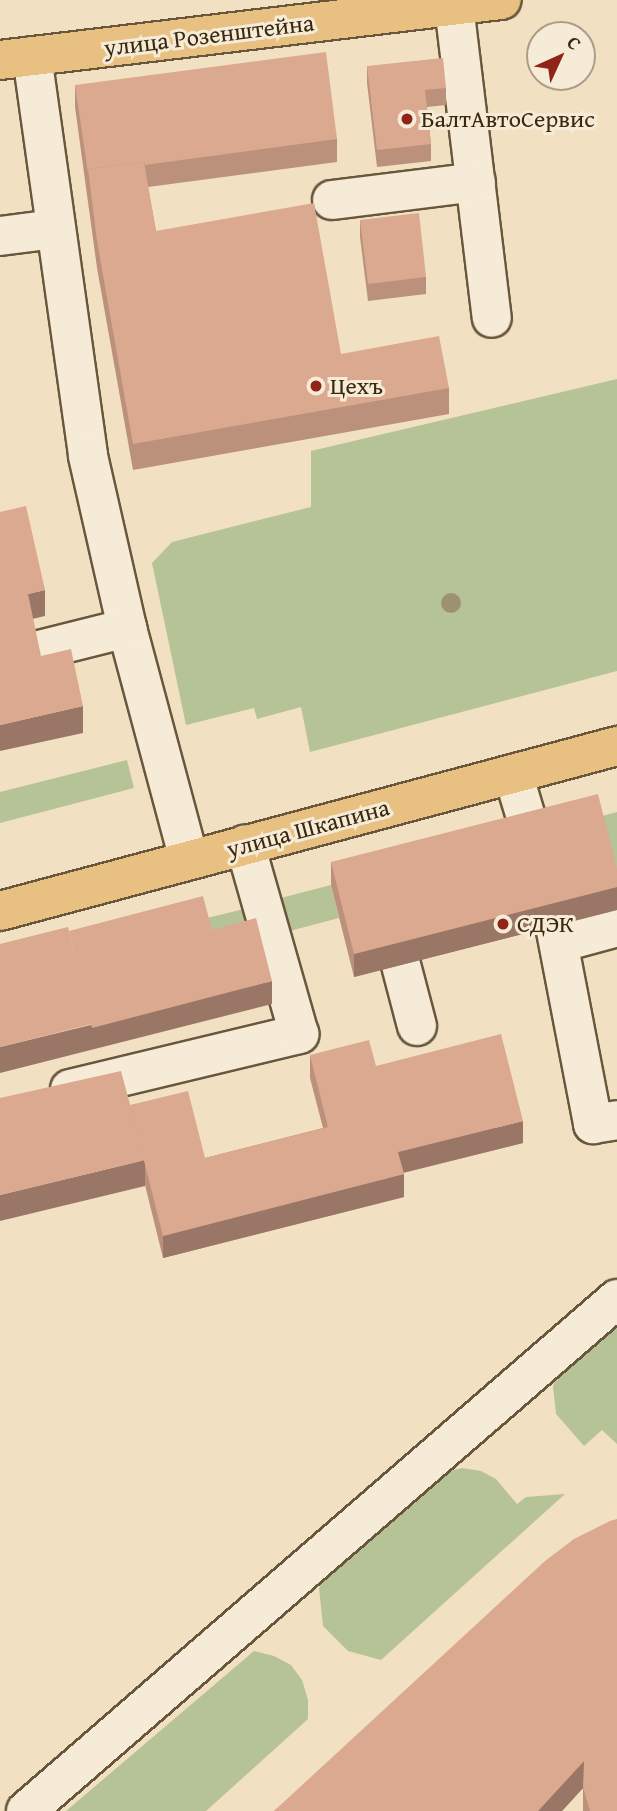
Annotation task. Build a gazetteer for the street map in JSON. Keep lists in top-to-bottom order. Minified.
{"streets":{"main road":["улица Розенштейна","улица Шкапина"]},"places":["БалтАвтоСервис","Цехъ","СДЭК"],"north":"top right"}
